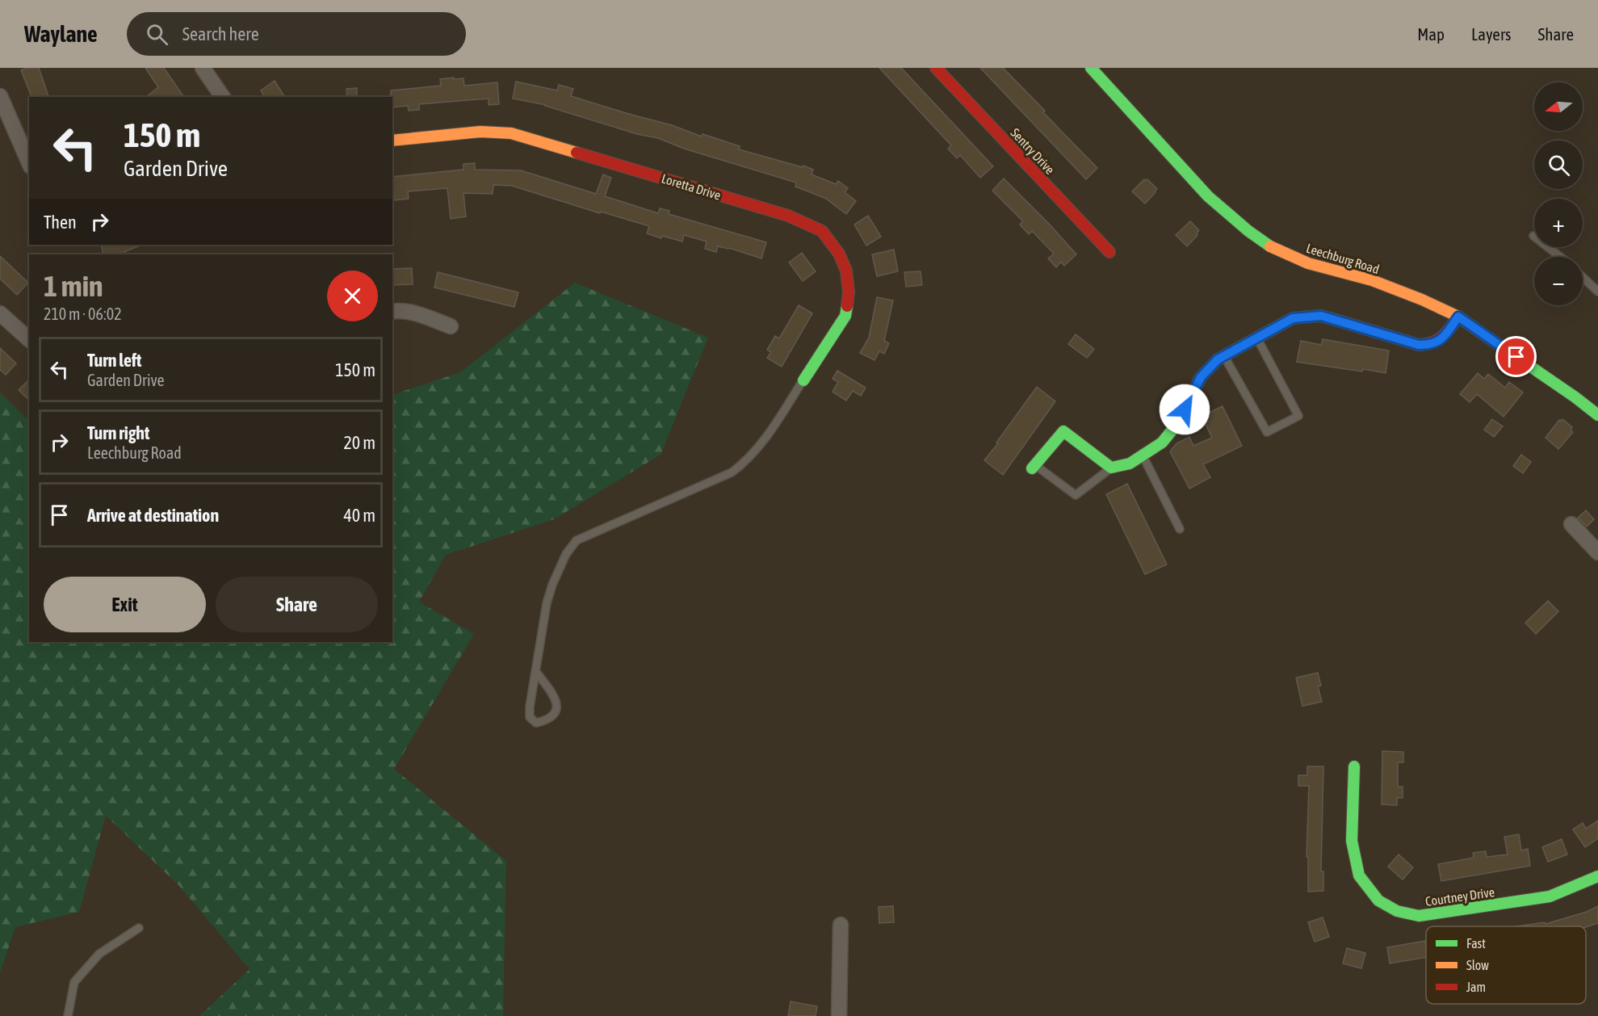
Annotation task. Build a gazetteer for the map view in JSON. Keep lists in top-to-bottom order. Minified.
{"streets":{"street":["Sentry Drive","Loretta Drive","Leechburg Road","Courtney Drive"]},"legend":["Fast","Slow","Jam"],"north":"left","page":{"header":"Waylane","search":"Search here","nav":["Map","Layers","Share"],"map_buttons":["+","−"],"turn":["150 m","Garden Drive"],"then":"Then","heading":["1 min","210 m · 06:02"],"list":[{"name":"Turn left","note":"Garden Drive","value":"150 m"},{"name":"Turn right","note":"Leechburg Road","value":"20 m"},{"name":"Arrive at destination","value":"40 m"}],"buttons":["Exit","Share"]}}
